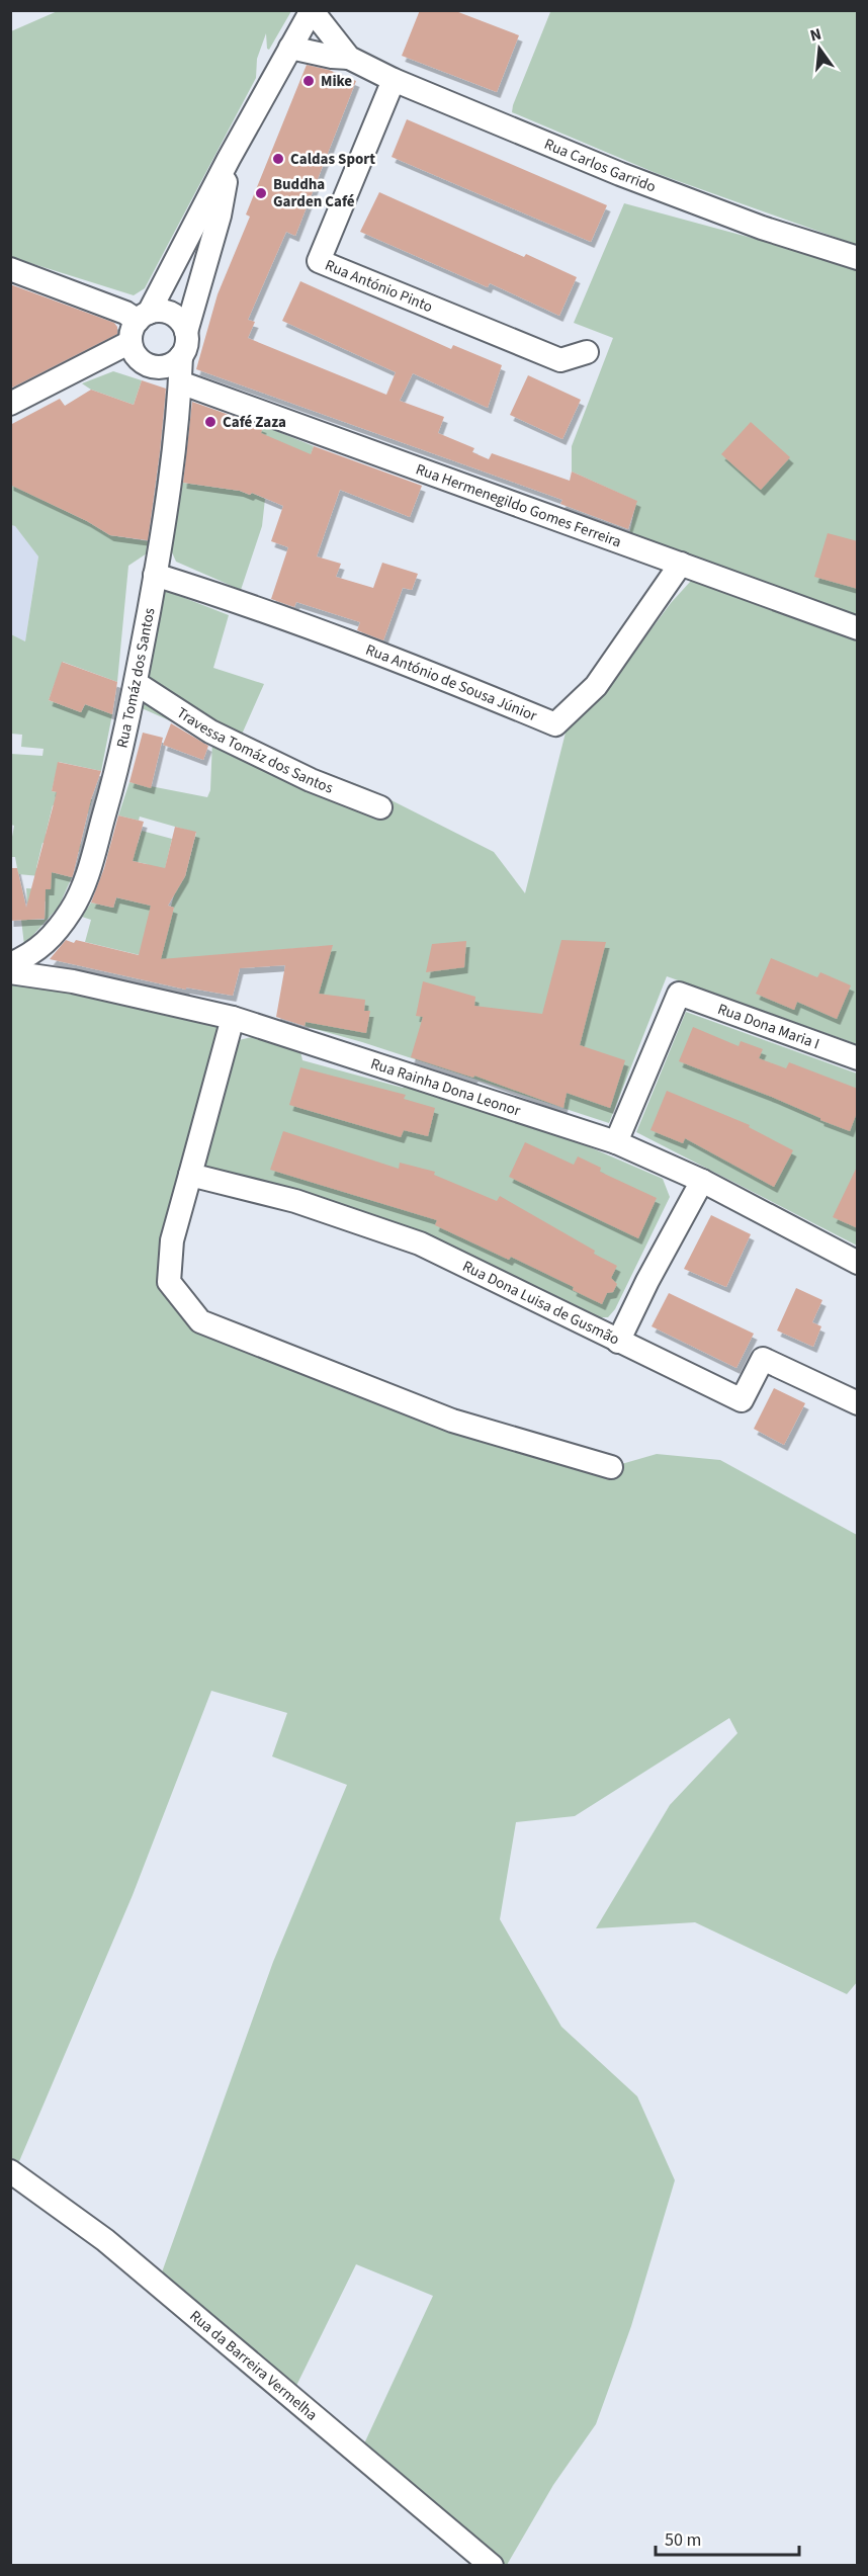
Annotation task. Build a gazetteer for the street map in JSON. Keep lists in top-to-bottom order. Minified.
{"streets":{"street":["Rua Carlos Garrido","Rua António Pinto","Rua Hermenegildo Gomes Ferreira","Rua Tomáz dos Santos","Rua António de Sousa Júnior","Travessa Tomáz dos Santos","Rua Dona Maria I","Rua Rainha Dona Leonor","Rua Dona Luisa de Gusmão","Rua da Barreira Vermelha"]},"crossings":[["Rua Carlos Garrido","Rua António Pinto"],["Rua Hermenegildo Gomes Ferreira","Rua Tomáz dos Santos"],["Rua Hermenegildo Gomes Ferreira","Rua António de Sousa Júnior"],["Rua Tomáz dos Santos","Rua António de Sousa Júnior"],["Rua Tomáz dos Santos","Travessa Tomáz dos Santos"],["Rua Dona Maria I","Rua Rainha Dona Leonor"]],"places":["Mike","Caldas Sport","Buddha Garden Café","Café Zaza"],"scale_bar":"50 m","north":"top"}
